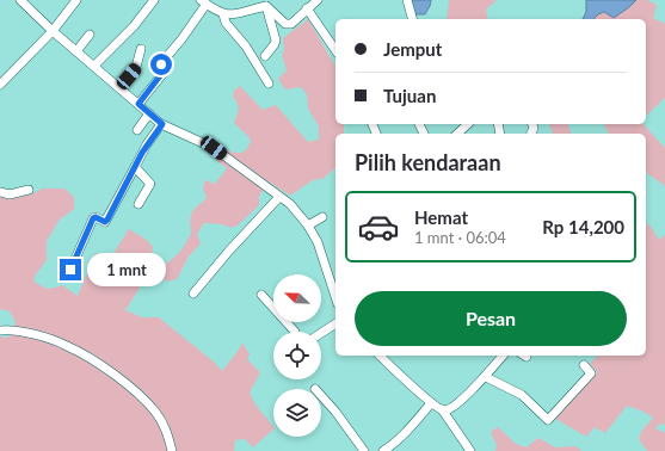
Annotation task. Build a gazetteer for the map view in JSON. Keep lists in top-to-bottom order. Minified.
{"north":"top left","page":{"banner":["Jemput","Tujuan"],"heading":"Pilih kendaraan","list":[{"name":"Hemat","note":"1 mnt · 06:04","value":"Rp 14,200"}],"bubble":"1 mnt","buttons":"Pesan"}}
